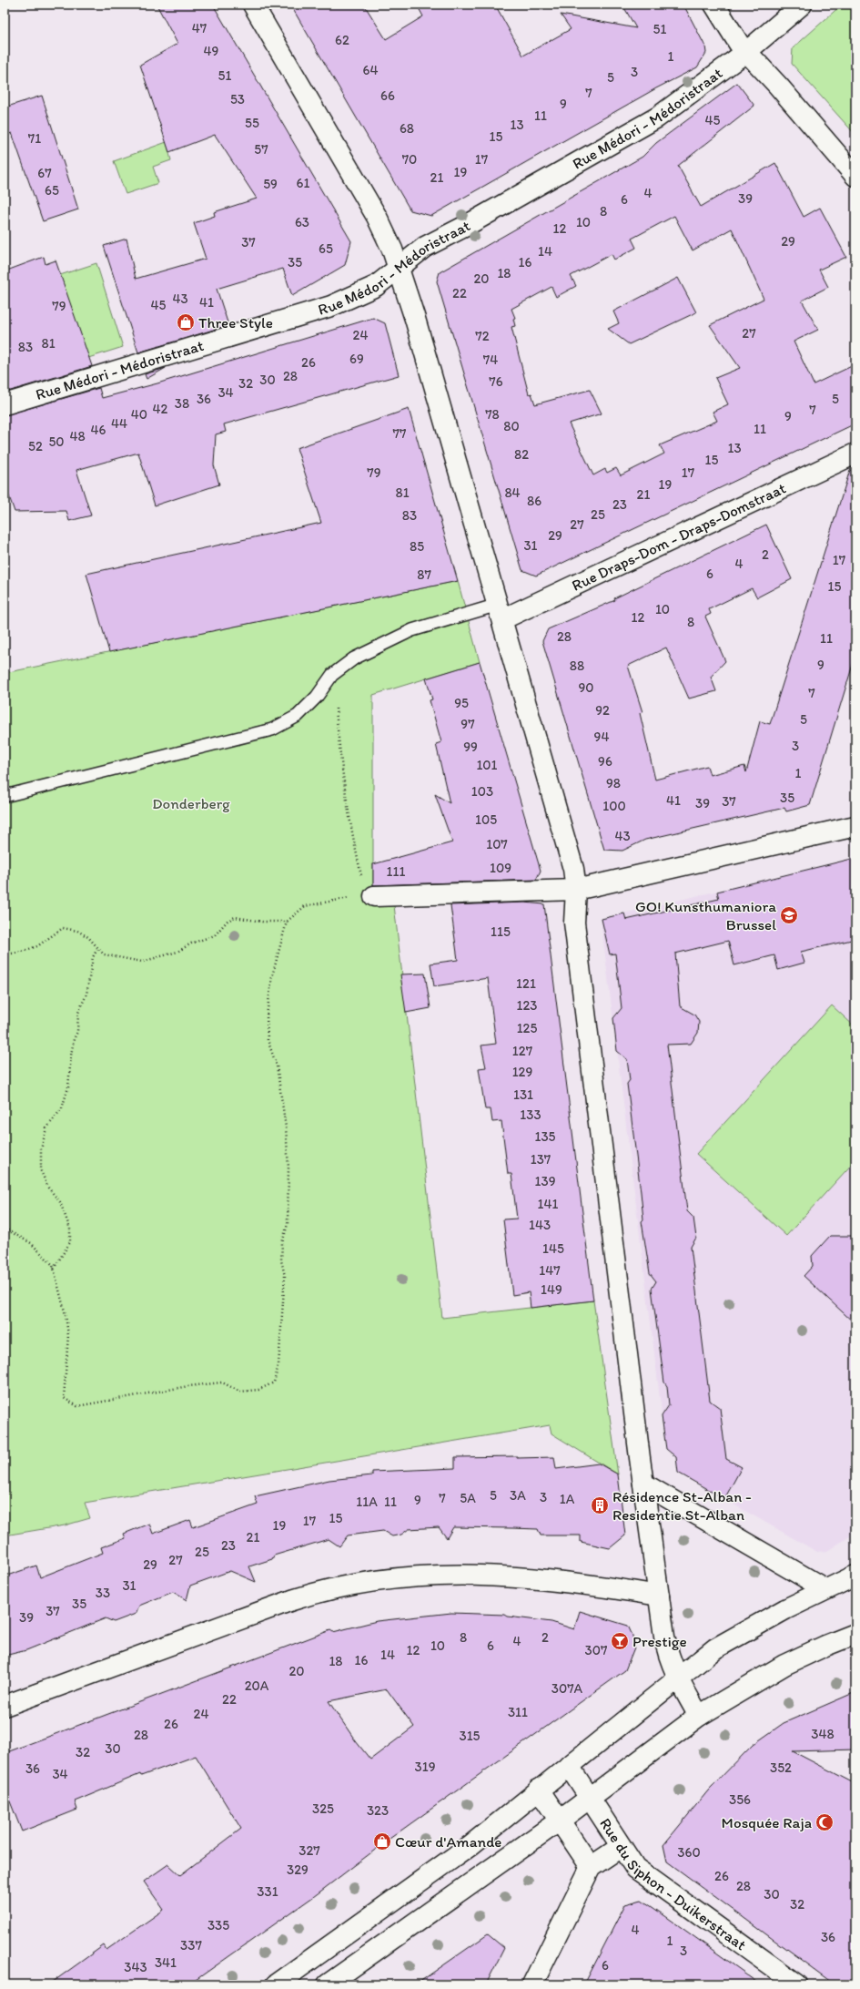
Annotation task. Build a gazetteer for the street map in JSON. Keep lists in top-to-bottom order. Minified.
{"streets":{"street":["Rue Médori - Médoristraat","Rue Draps-Dom - Draps-Domstraat","Rue du Siphon - Duikerstraat"]},"parks":["Donderberg"],"places":{"shop":["Three Style","Cœur d'Amande"],"school or university":["GO! Kunsthumaniora Brussel"],"building":["Résidence St-Alban - Residentie St-Alban"],"bar":["Prestige"],"mosque":["Mosquée Raja"]},"house_numbers":["47","51","62","49","1","64","3","51","5","7","66","53","9","11","45","55","13","68","15","71","57","70","17","19","67","21","61","59","65","4","39","6","8","63","10","12","29","37","65","14","35","16","18","20","22","43","41","45","79","27","24","72","81","83","69","74","26","28","30","76","32","34","36","5","38","42","7","40","78","9","44","80","11","46","77","48","50","52","13","82","15","79","17","19","81","84","21","86","23","25","83","27","29","31","85","2","17","4","6","87","15","10","12","8","28","11","9","88","90","7","95","92","5","97","94","3","99","96","101","1","98","103","35","41","37","39","100","105","43","107","109","111","115","121","123","125","127","129","131","133","135","137","139","141","143","145","147","149","5","3A","3","7","5A","1A","9","11A","11","15","17","19","21","23","25","27","29","31","33","35","37","39","8","2","4","10","6","12","307","14","16","18","20","20A","307A","22","311","24","26","348","28","315","30","32","319","352","36","34","356","325","323","327","360","329","26","28","331","30","32","335","4","36","1","337","3","341","6","343"]}
